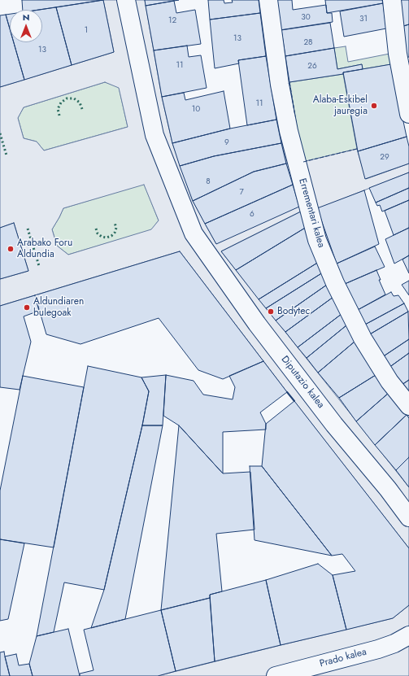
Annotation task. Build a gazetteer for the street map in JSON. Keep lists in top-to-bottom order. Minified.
{"streets":{"street":["Errementari kalea","Diputazio kalea","Prado kalea"]},"places":["Alaba-Eskibel jauregia","Arabako Foru Aldundia","Aldundiaren bulegoak","Bodytec"],"house_numbers":["30","31","12","1","13","28","13","11","26","11","10","9","29","8","7","6"],"north":"top"}
